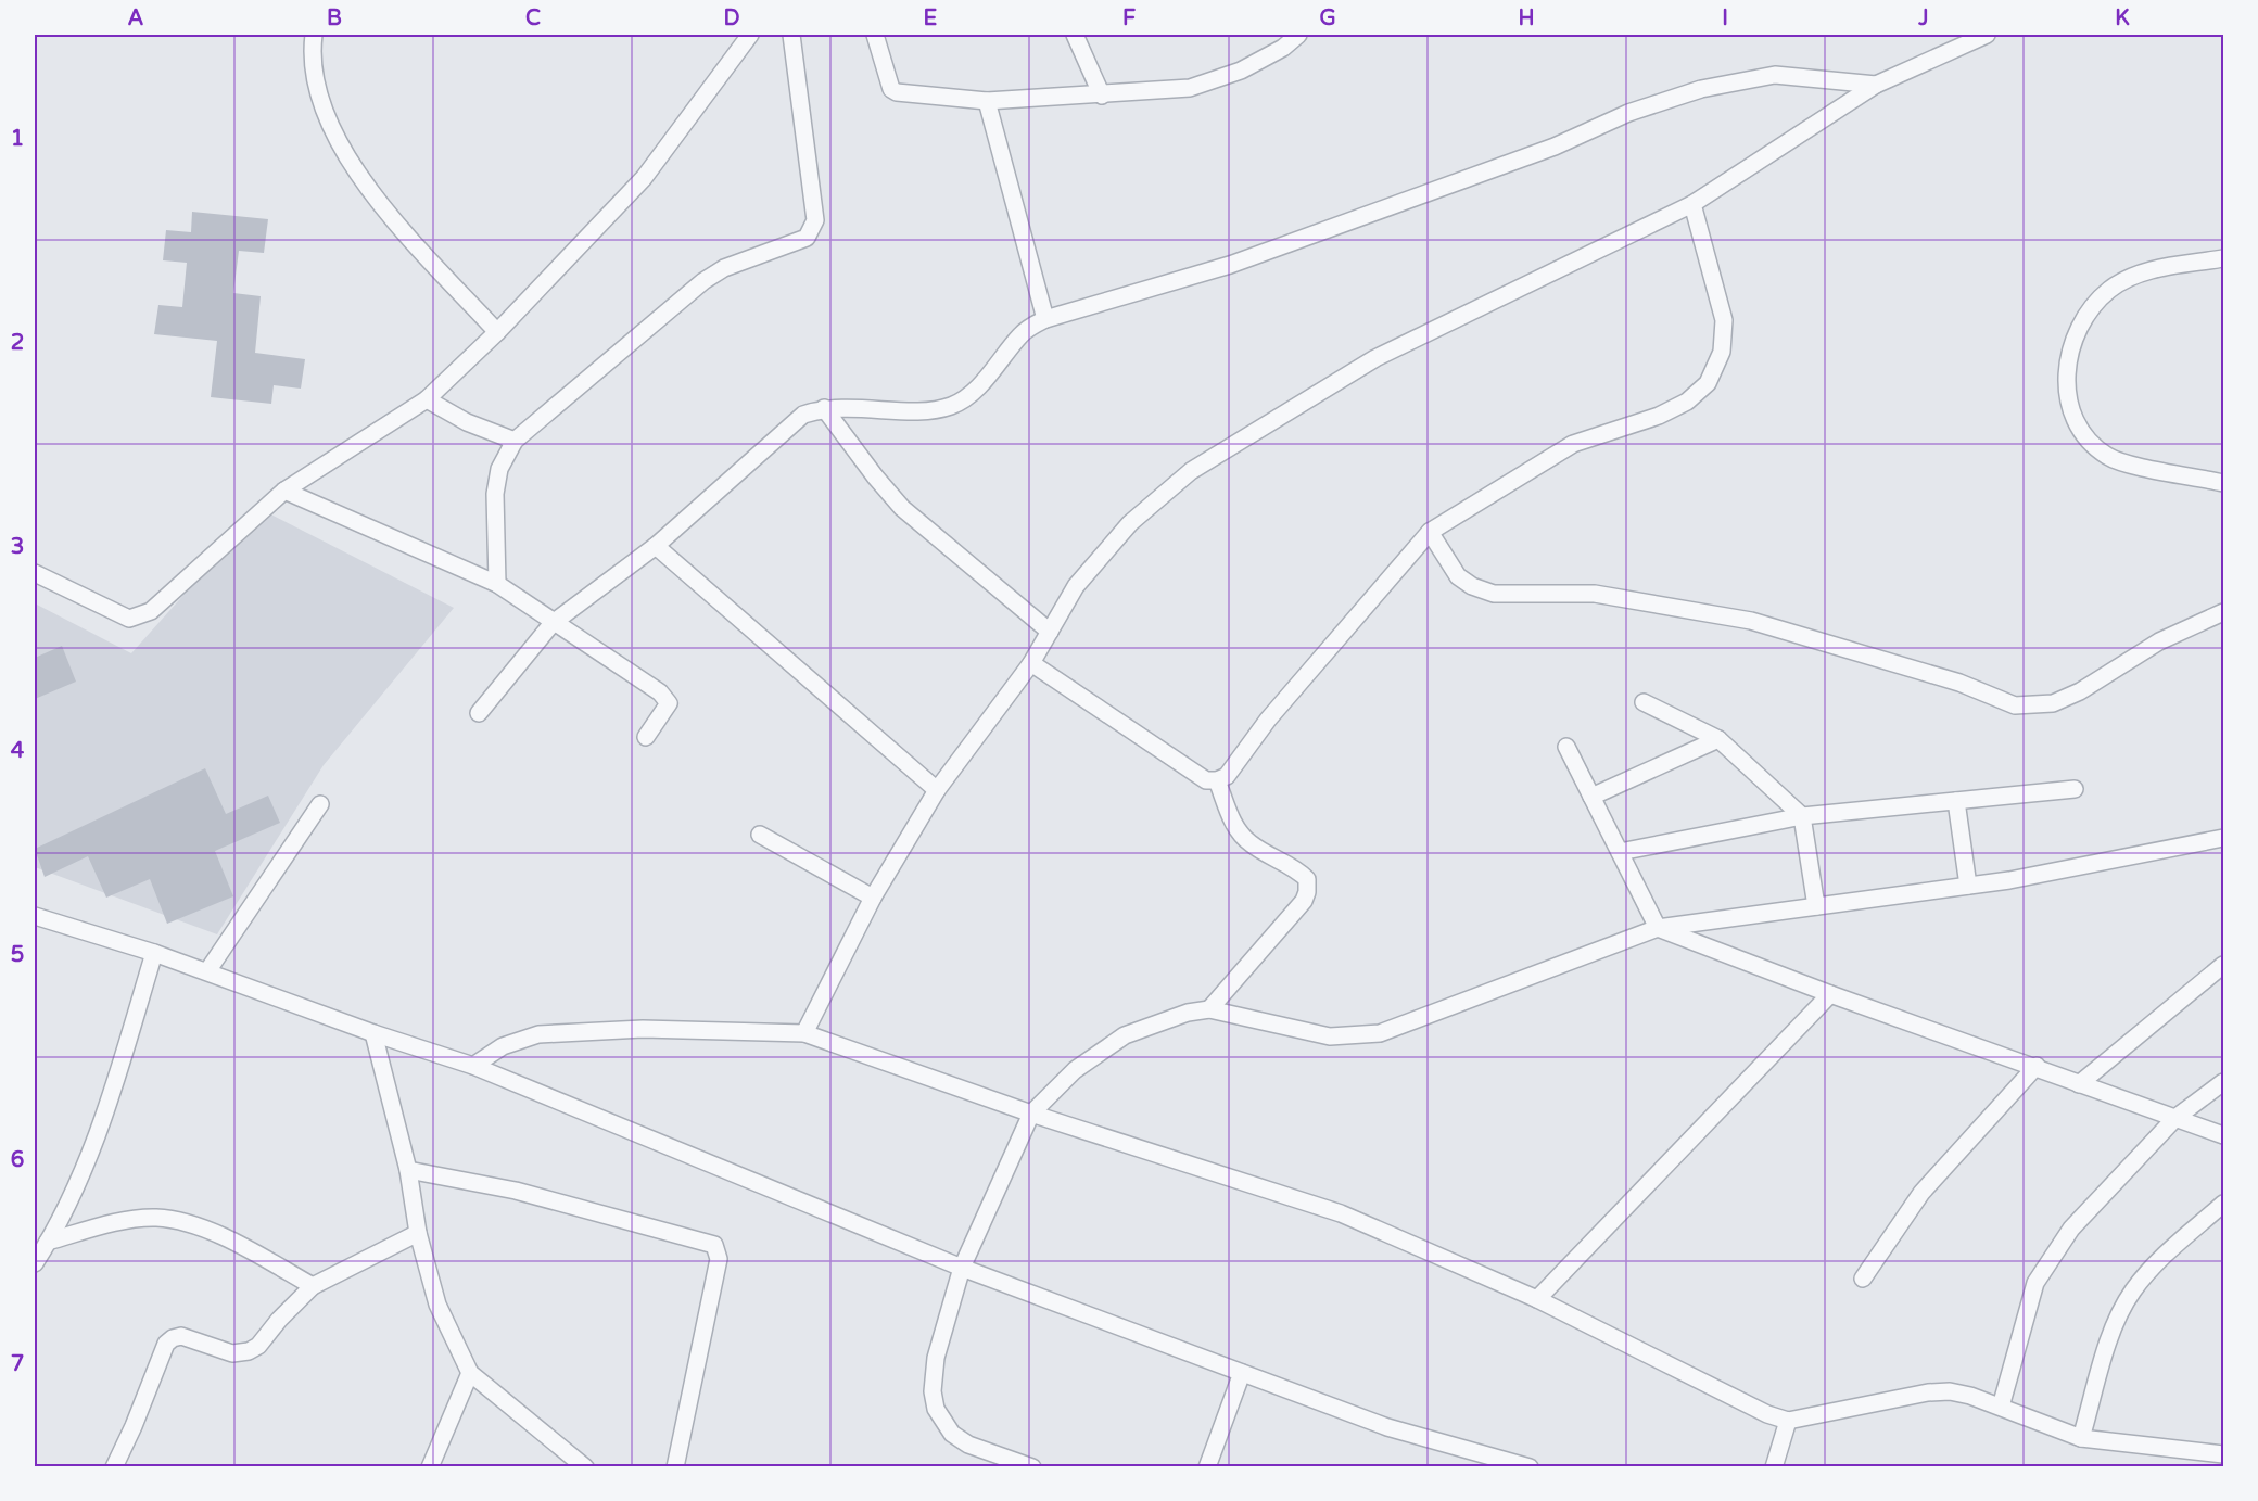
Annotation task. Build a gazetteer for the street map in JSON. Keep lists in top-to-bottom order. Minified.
{"grid":{"columns":["A","B","C","D","E","F","G","H","I","J","K"],"rows":["1","2","3","4","5","6","7"]}}
